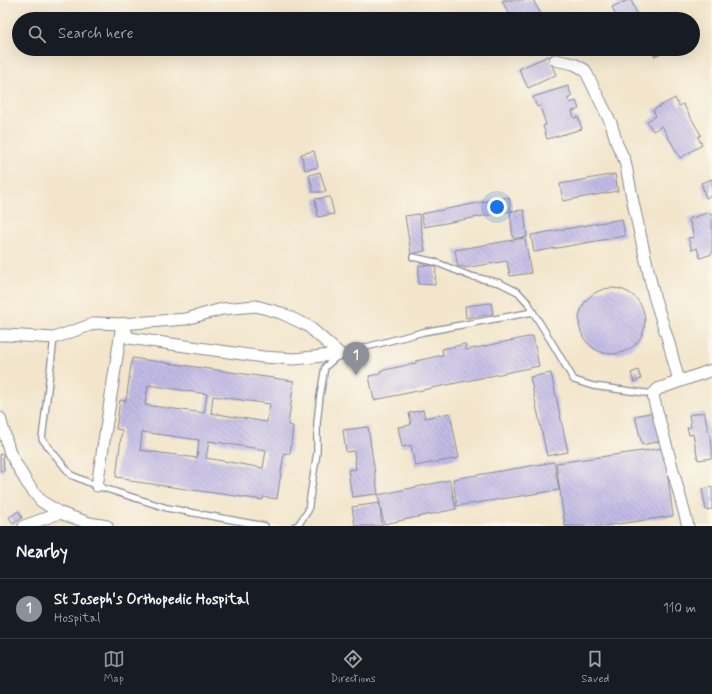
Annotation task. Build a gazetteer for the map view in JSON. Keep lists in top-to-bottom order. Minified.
{"page":{"search":"Search here","pins":"1","heading":"Nearby","list":[{"mark":"1","name":"St Joseph's Orthopedic Hospital","note":"Hospital","value":"110 m"}],"nav":["Map","Directions","Saved"]}}
